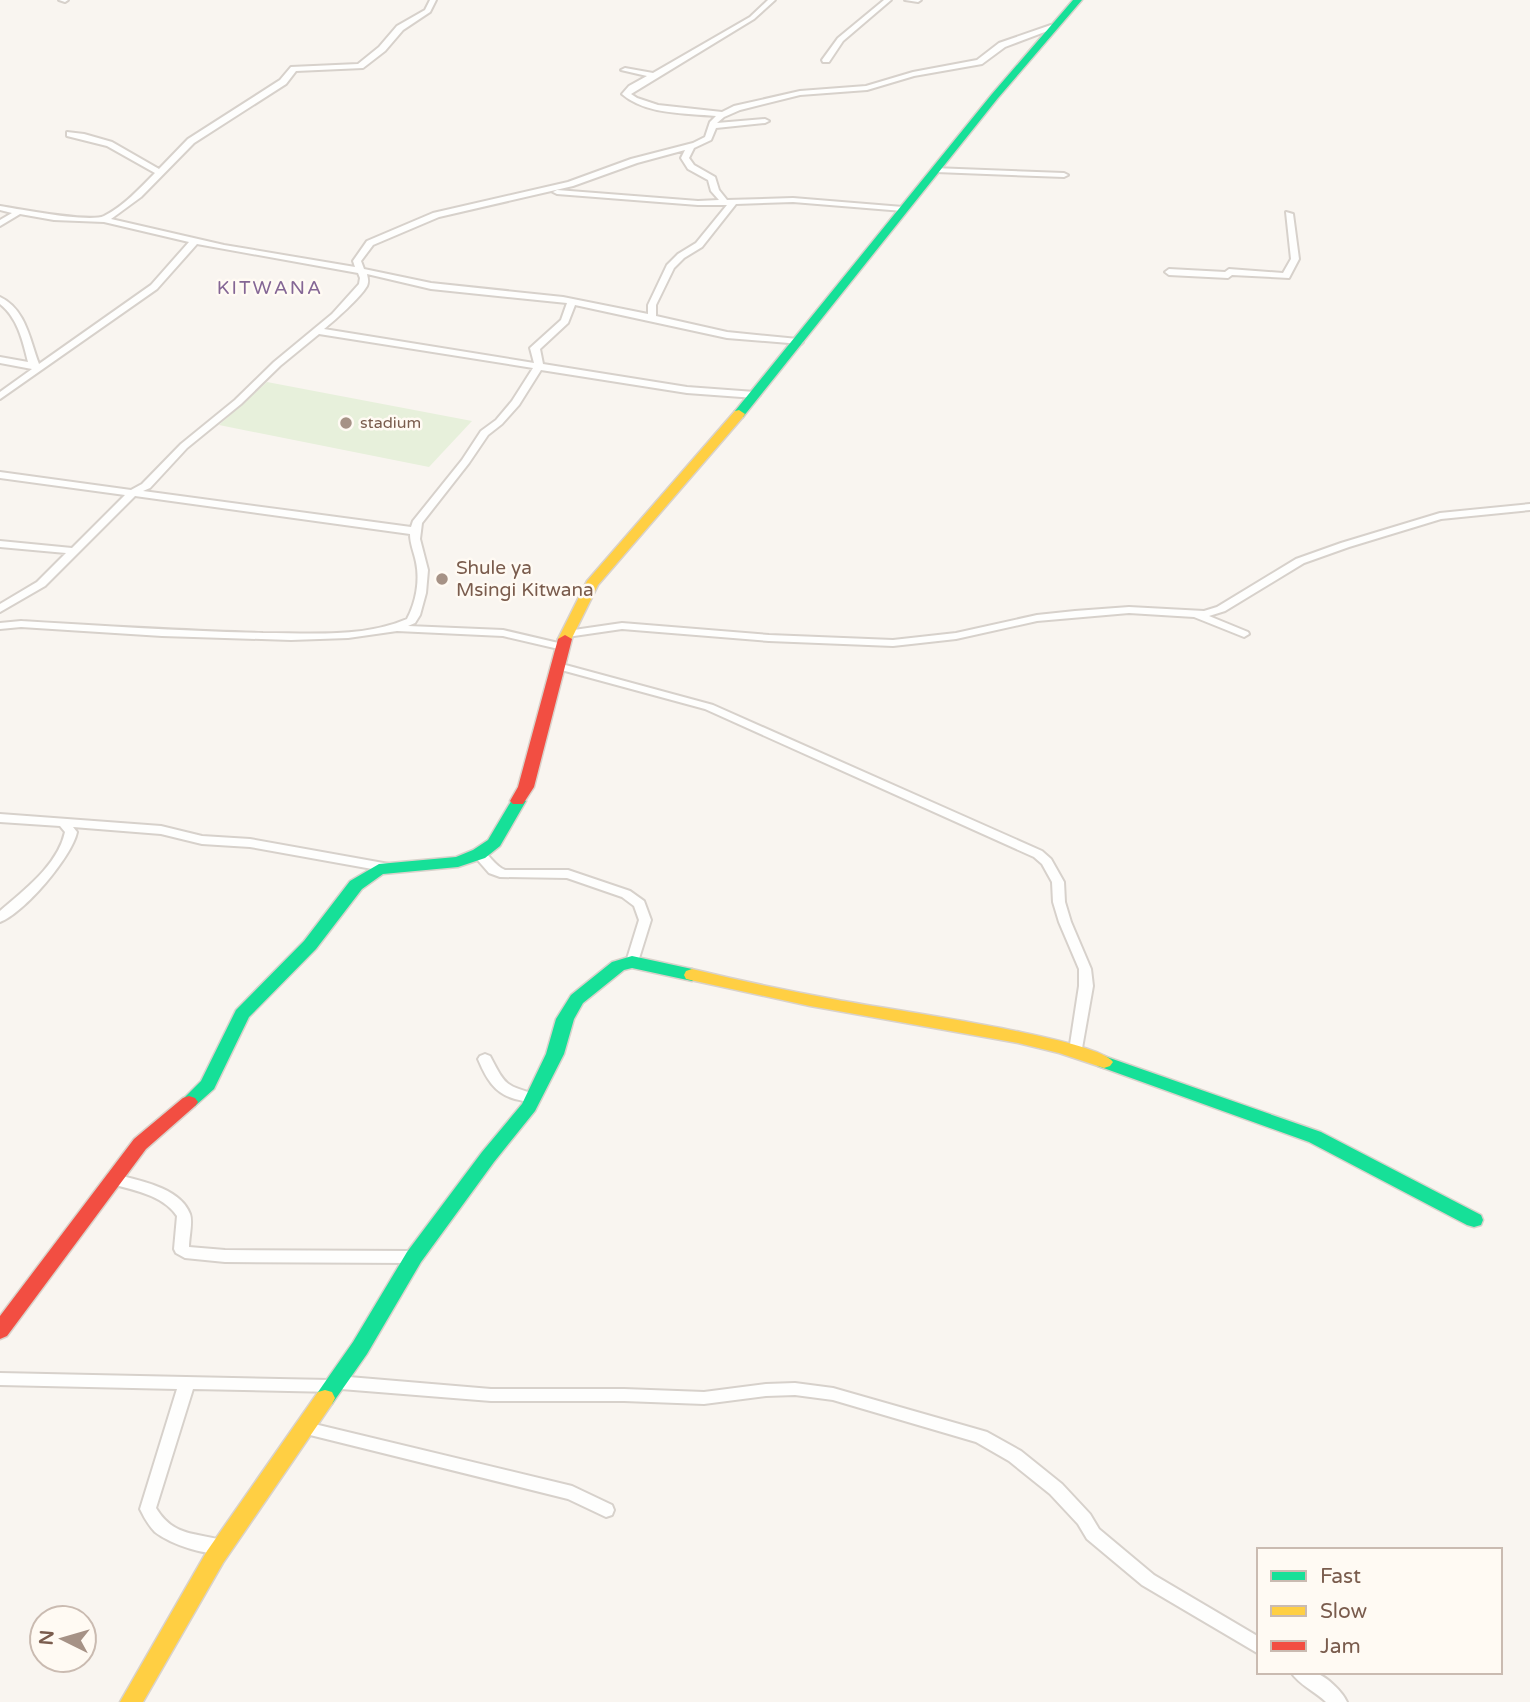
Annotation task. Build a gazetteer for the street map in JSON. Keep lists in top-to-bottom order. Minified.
{"districts":["KITWANA"],"places":["stadium","Shule ya Msingi Kitwana"],"legend":["Fast","Slow","Jam"],"north":"left"}
